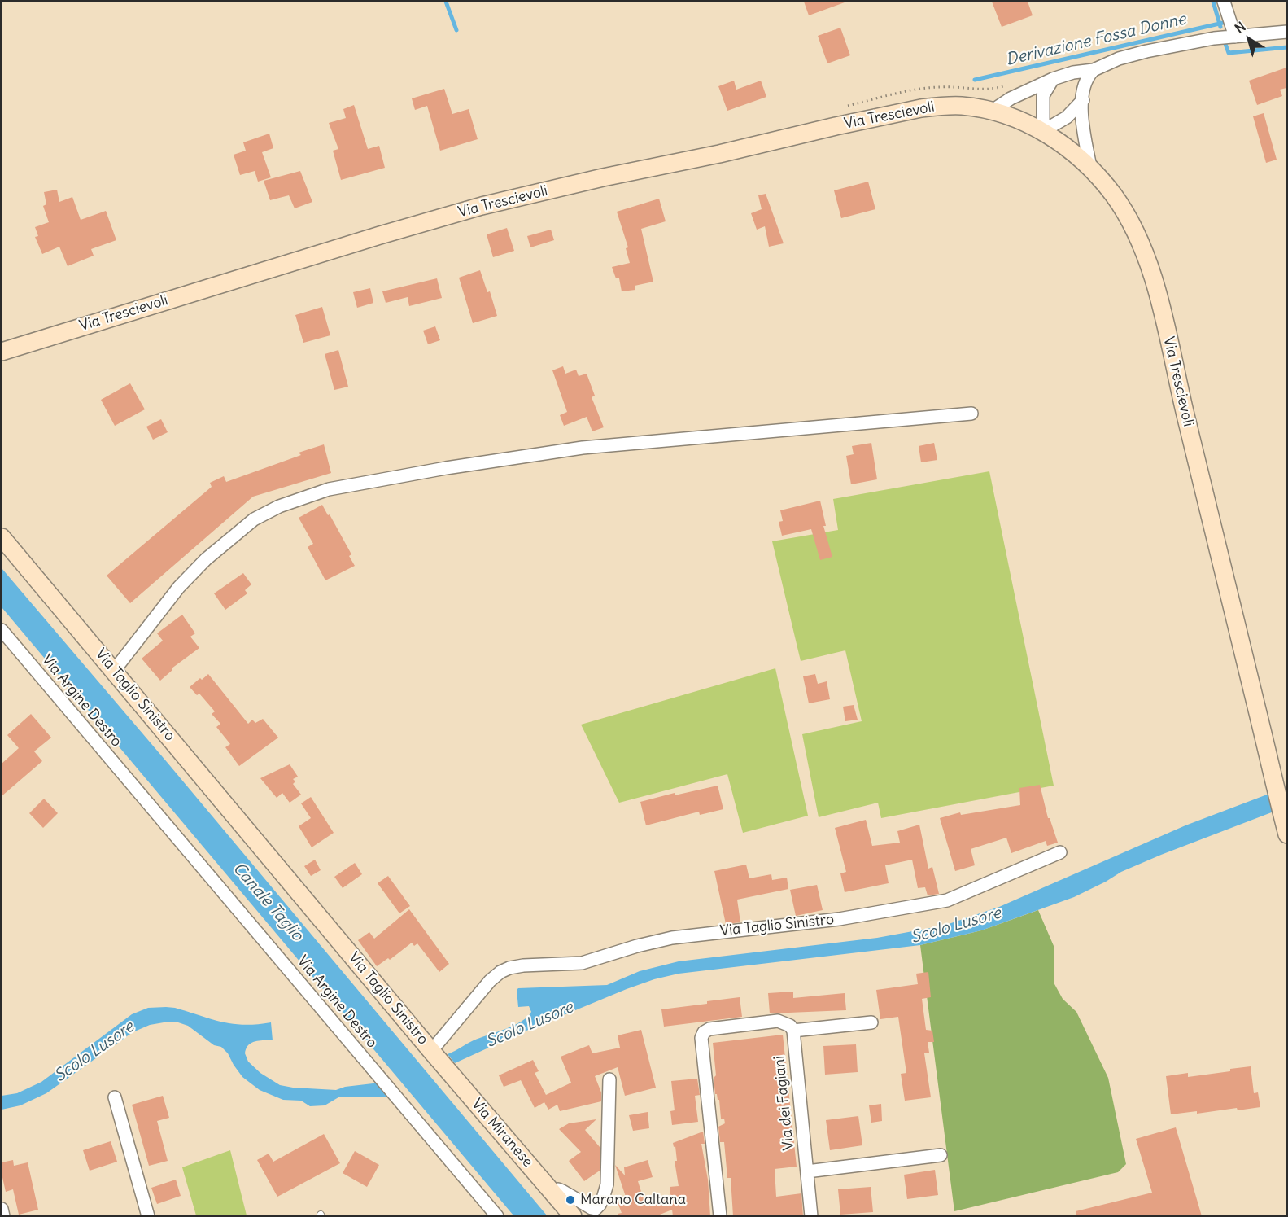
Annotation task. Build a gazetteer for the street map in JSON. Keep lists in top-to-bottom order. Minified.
{"streets":{"main road":["Via Trescievoli","Via Taglio Sinistro","Via Miranese"],"street":["Via Argine Destro","Via dei Fagiani"]},"crossings":[["Via Taglio Sinistro","Via Miranese"]],"water":["Derivazione Fossa Donne","Canale Taglio","Scolo Lusore"],"places":["Marano Caltana"],"north":"top left"}
